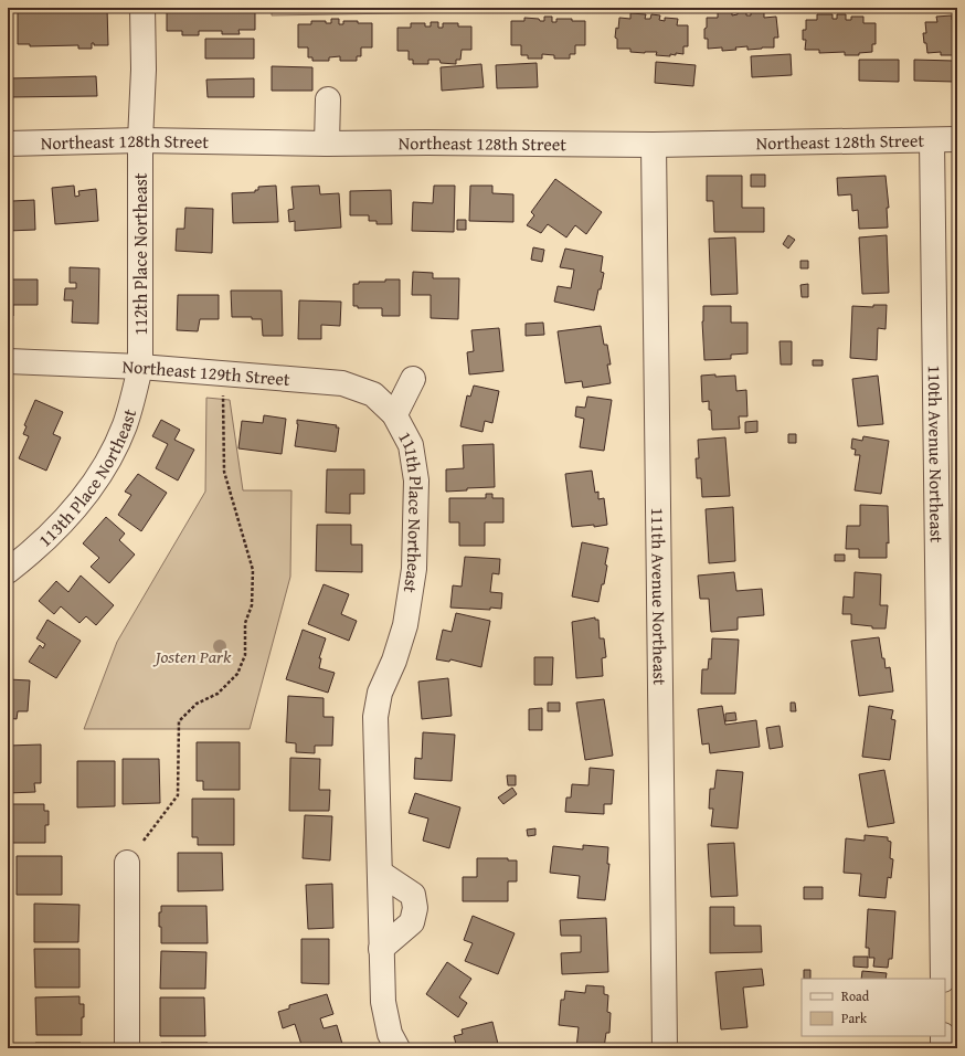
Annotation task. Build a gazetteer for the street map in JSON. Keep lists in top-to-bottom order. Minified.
{"streets":{"street":["Northeast 128th Street","112th Place Northeast","Northeast 129th Street","110th Avenue Northeast","113th Place Northeast","111th Place Northeast","111th Avenue Northeast"]},"crossings":[["Northeast 128th Street","112th Place Northeast"],["Northeast 128th Street","110th Avenue Northeast"],["Northeast 128th Street","111th Avenue Northeast"],["112th Place Northeast","Northeast 129th Street"],["112th Place Northeast","113th Place Northeast"],["Northeast 129th Street","113th Place Northeast"],["Northeast 129th Street","111th Place Northeast"]],"parks":["Josten Park"],"legend":["Road","Park"]}
